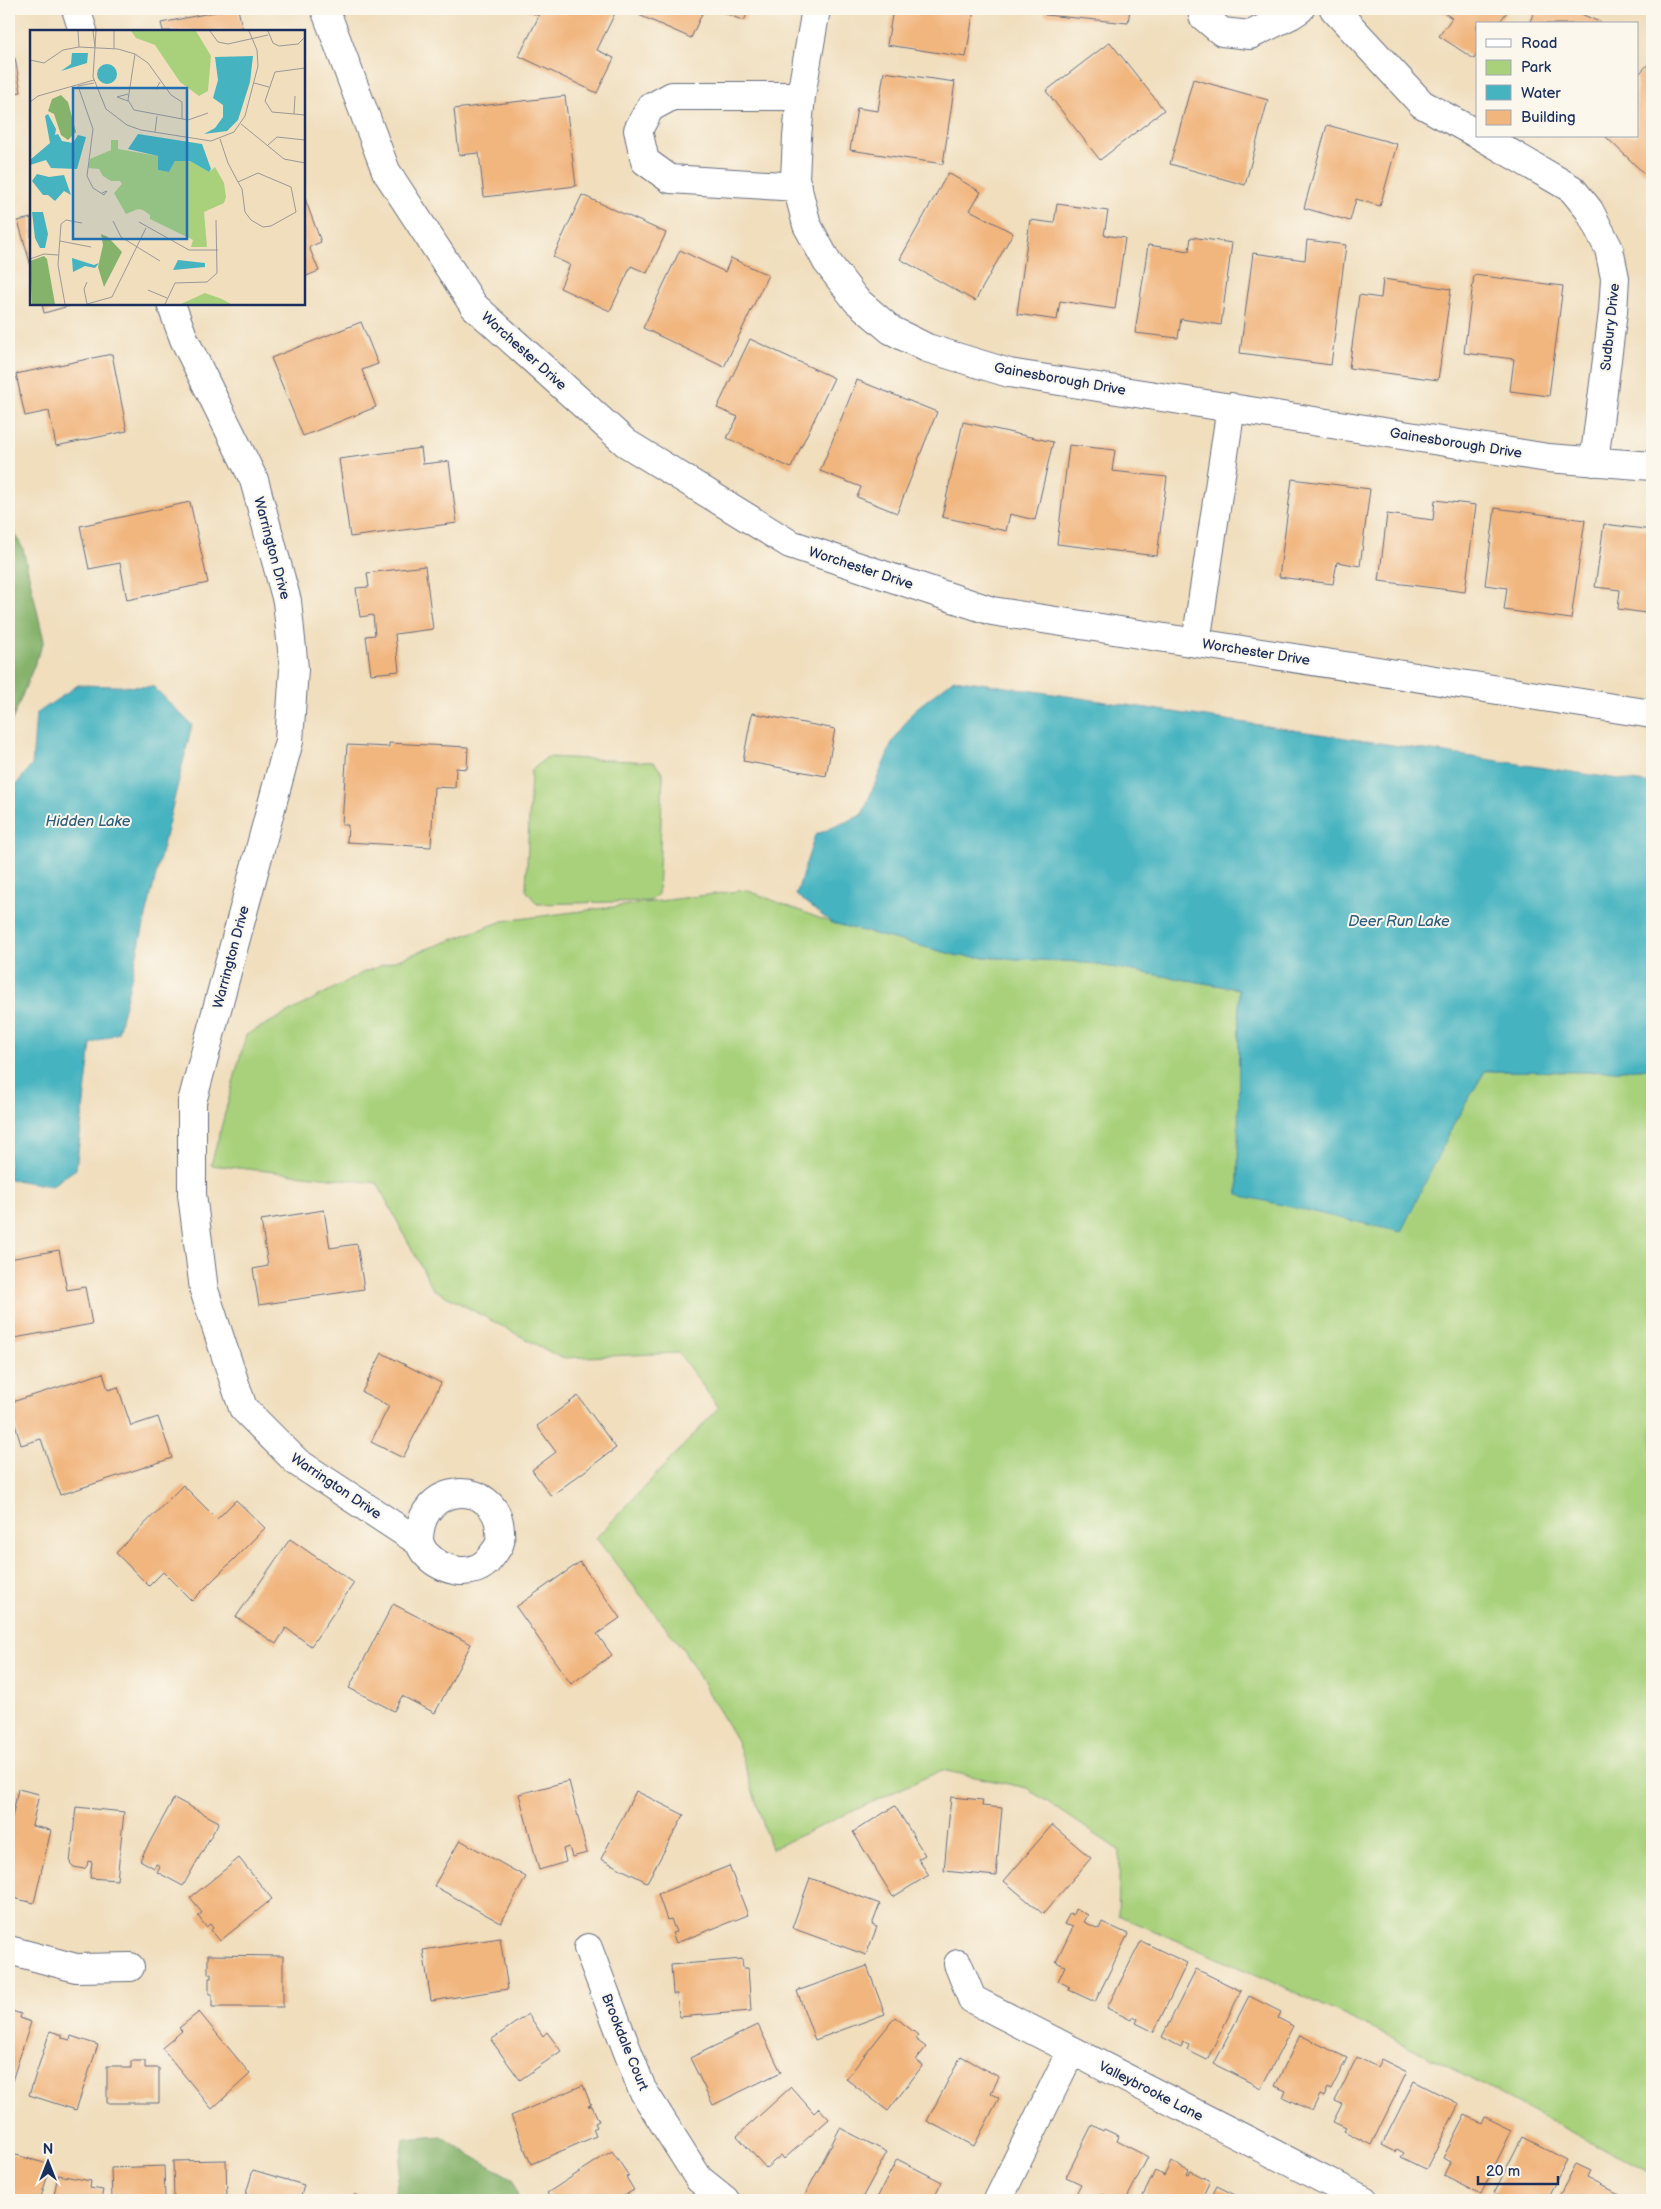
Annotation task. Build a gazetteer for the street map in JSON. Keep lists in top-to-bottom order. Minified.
{"streets":{"street":["Sudbury Drive","Worchester Drive","Gainesborough Drive","Warrington Drive","Brookdale Court","Valleybrooke Lane"]},"crossings":[["Sudbury Drive","Gainesborough Drive"]],"water":["Hidden Lake","Deer Run Lake"],"legend":["Road","Park","Water","Building"],"scale_bar":"20 m","north":"top"}
